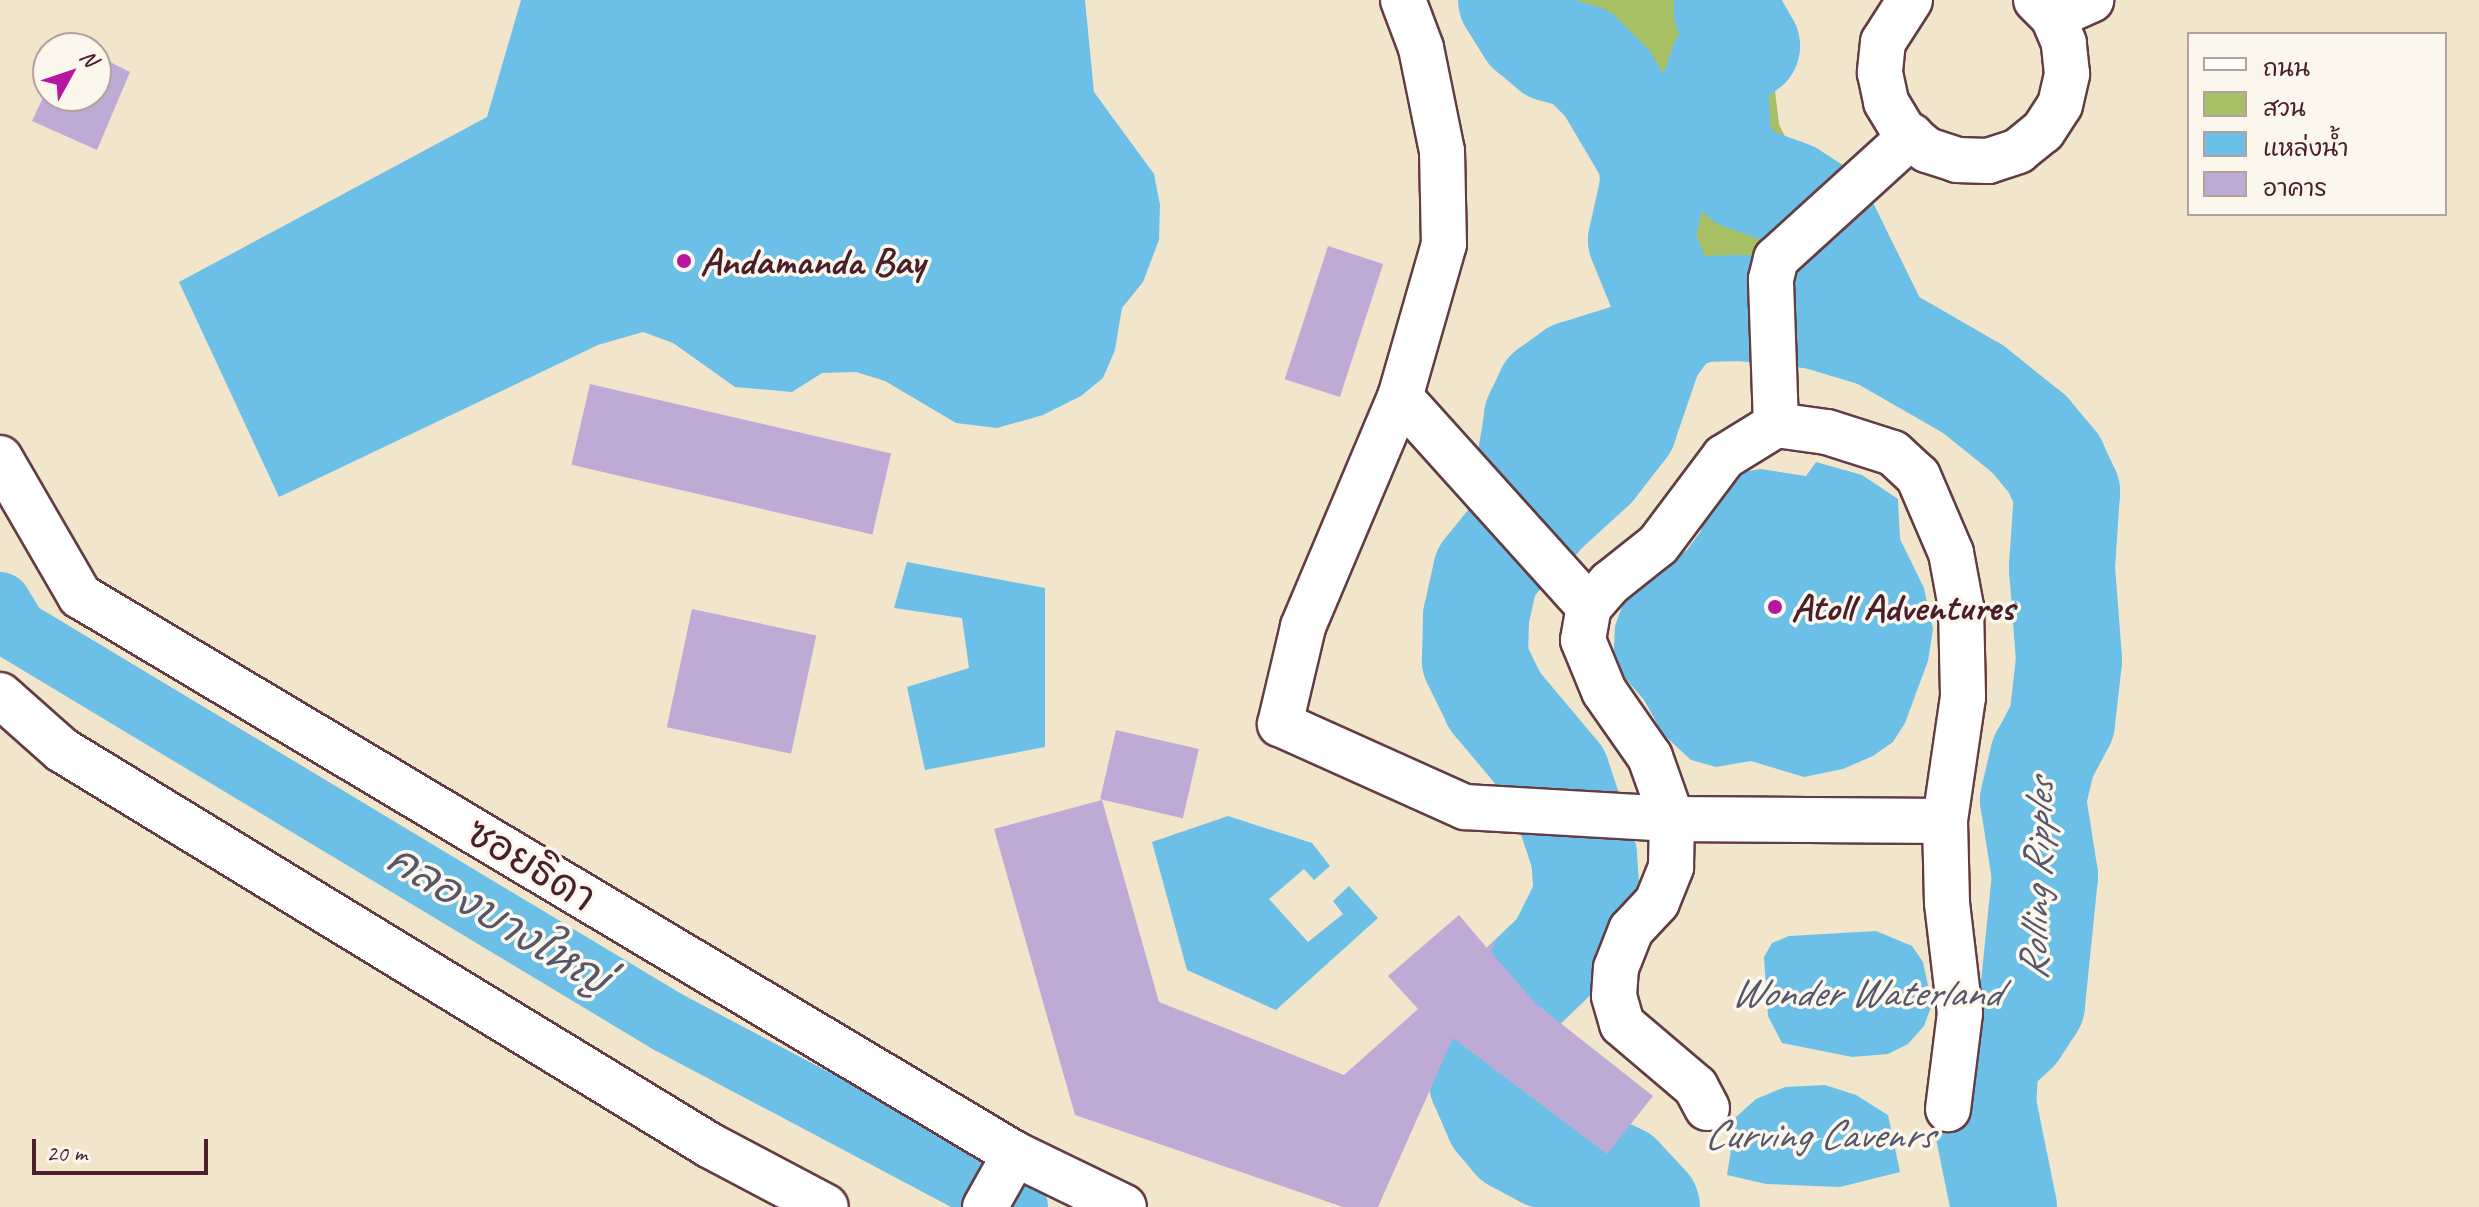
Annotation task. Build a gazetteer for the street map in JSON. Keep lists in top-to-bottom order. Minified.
{"streets":{"street":["ซอยธิดา"]},"water":["Rolling Ripples","คลองบางใหญ่","Wonder Waterland","Curving Cavenrs"],"places":["Andamanda Bay","Atoll Adventures"],"legend":["ถนน","สวน","แหล่งน้ำ","อาคาร"],"scale_bar":"20 m","north":"top right"}
